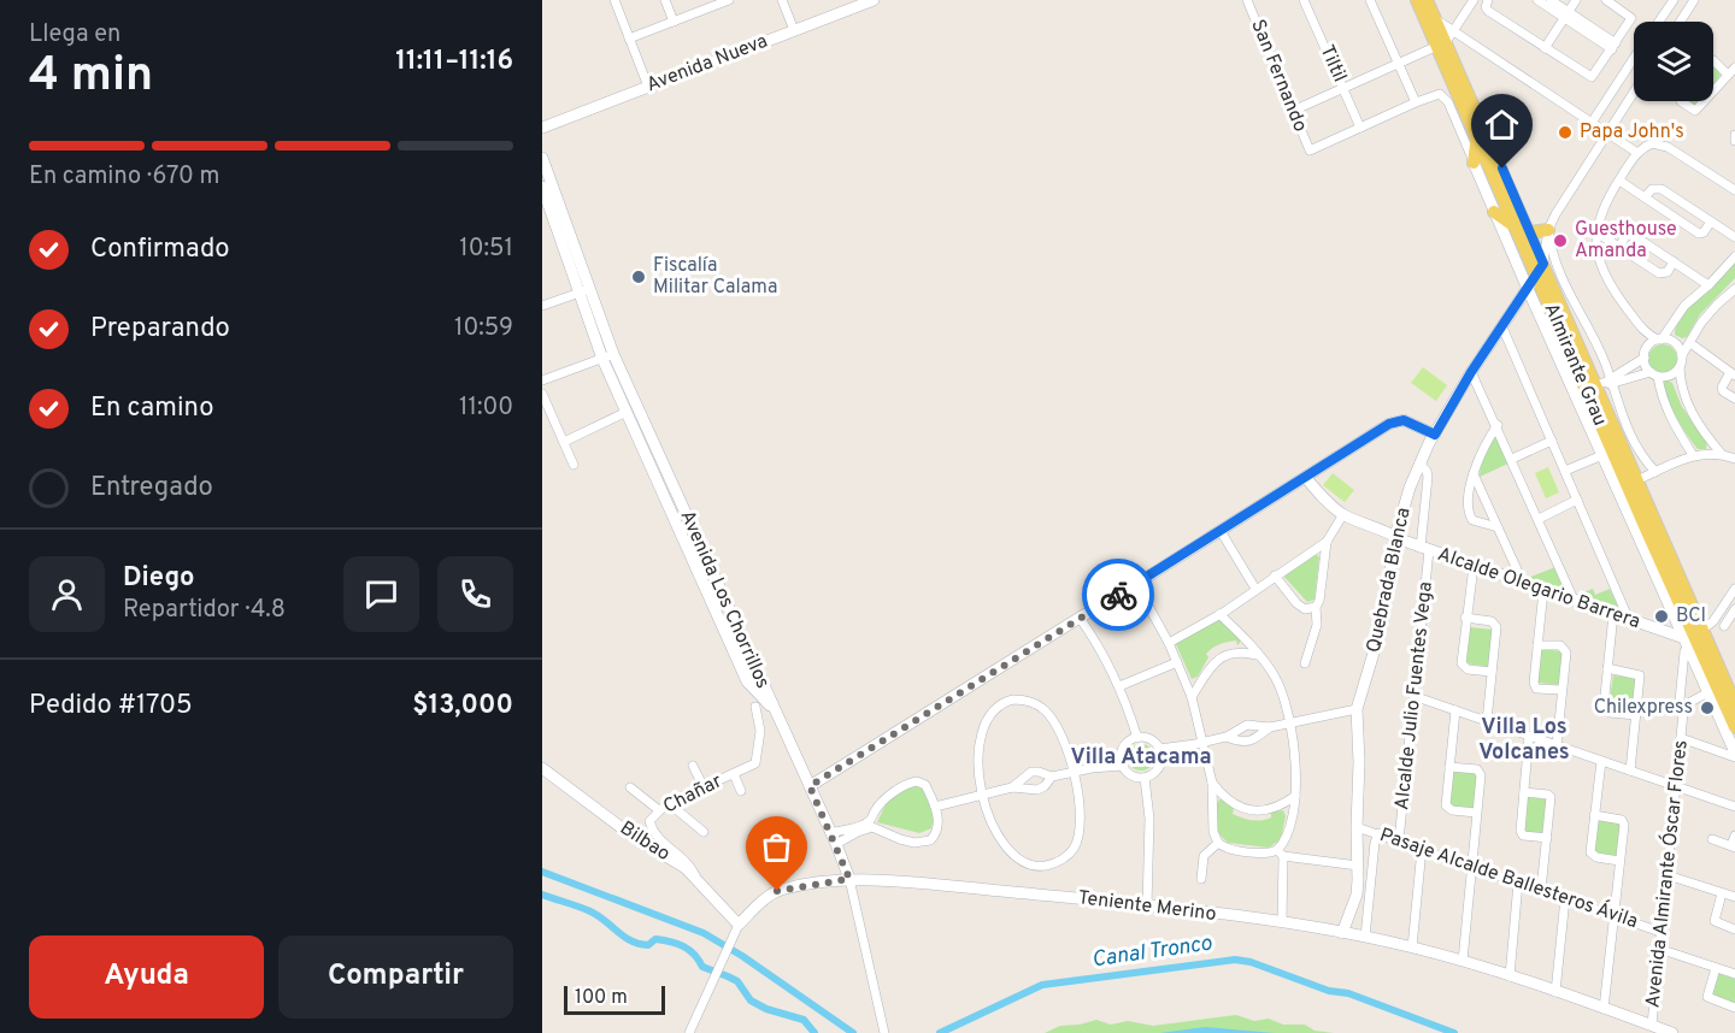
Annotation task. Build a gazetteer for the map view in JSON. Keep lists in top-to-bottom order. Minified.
{"streets":{"main road":["Almirante Grau"],"street":["Avenida Nueva","Tiltil","San Fernando","Quebrada Blanca","Alcalde Olegario Barrera","Avenida Los Chorrillos","Alcalde Julio Fuentes Vega","Chañar","Bilbao","Avenida Almirante Óscar Flores","Pasaje Alcalde Ballesteros Ávila","Teniente Merino"]},"crossings":[["Tiltil","San Fernando"],["Almirante Grau","Quebrada Blanca"],["Almirante Grau","Alcalde Olegario Barrera"],["Almirante Grau","Avenida Almirante Óscar Flores"],["Quebrada Blanca","Alcalde Olegario Barrera"],["Quebrada Blanca","Alcalde Julio Fuentes Vega"],["Quebrada Blanca","Pasaje Alcalde Ballesteros Ávila"],["Quebrada Blanca","Teniente Merino"],["Alcalde Olegario Barrera","Alcalde Julio Fuentes Vega"],["Alcalde Olegario Barrera","Avenida Almirante Óscar Flores"],["Avenida Los Chorrillos","Chañar"],["Alcalde Julio Fuentes Vega","Pasaje Alcalde Ballesteros Ávila"],["Chañar","Bilbao"],["Bilbao","Teniente Merino"],["Avenida Almirante Óscar Flores","Pasaje Alcalde Ballesteros Ávila"],["Avenida Almirante Óscar Flores","Teniente Merino"]],"districts":["Villa Los Volcanes","Villa Atacama"],"water":["Canal Tronco"],"places":["Papa John's","Guesthouse Amanda","Fiscalía Militar Calama","BCI","Chilexpress"],"scale_bar":"100 m","page":{"heading":["4 min","Llega en","11:11–11:16"],"panel":["Diego","Repartidor · 4.8","Pedido #1705","$13,000"],"bar":"En camino · 670 m","list":[["Confirmado","10:51"],["Preparando","10:59"],["En camino","11:00"],"Entregado"],"buttons":["Ayuda","Compartir"],"scale":"100 m"}}
